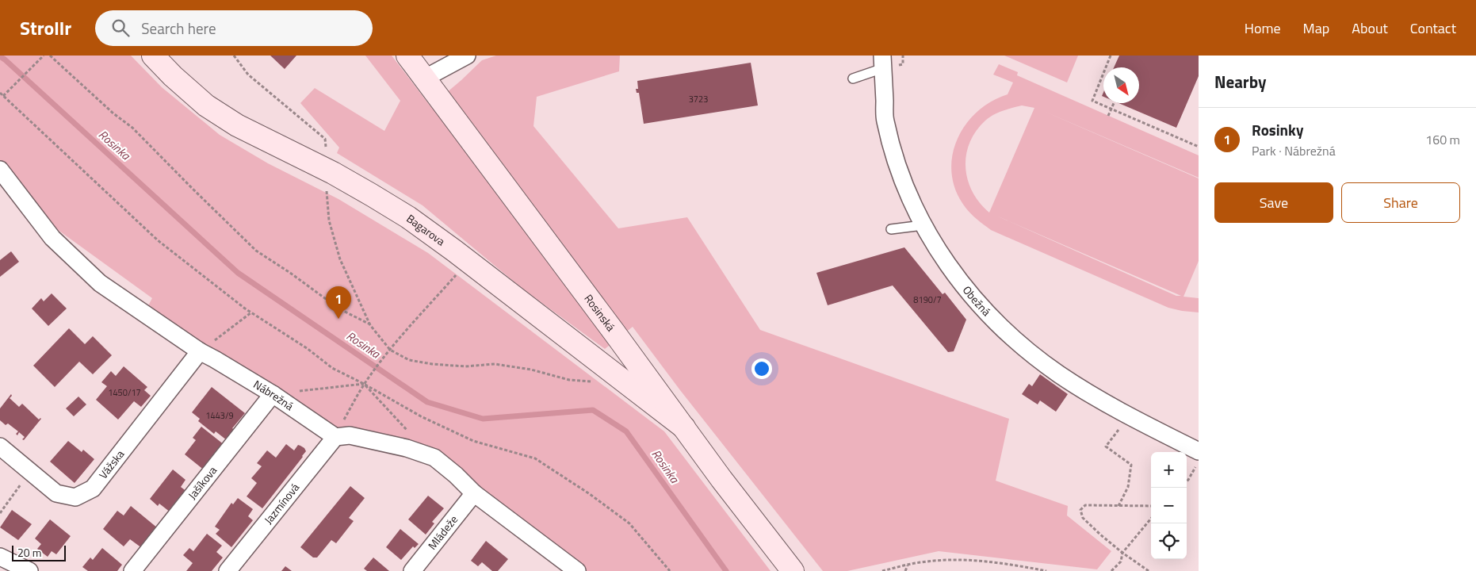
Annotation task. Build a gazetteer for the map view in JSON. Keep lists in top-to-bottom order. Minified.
{"streets":{"street":["Bagarova","Obežná","Rosinská","Nábrežná","Vážska","Jašíkova","Jazmínová","Mládeže"]},"crossings":[["Bagarova","Rosinská"],["Nábrežná","Vážska"],["Nábrežná","Jašíkova"],["Nábrežná","Jazmínová"]],"water":["Rosinka"],"house_numbers":["3723","8190/7","1450/17","1443/9"],"scale_bar":"20 m","north":"bottom right","page":{"header":"Strollr","search":"Search here","nav":["Home","Map","About","Contact"],"heading":"Nearby","list":[{"mark":"1","name":"Rosinky","note":"Park · Nábrežná","value":"160 m"}],"buttons":["Save","Share"],"pins":"1","map_buttons":["+","−"],"scale":"20 m"}}
